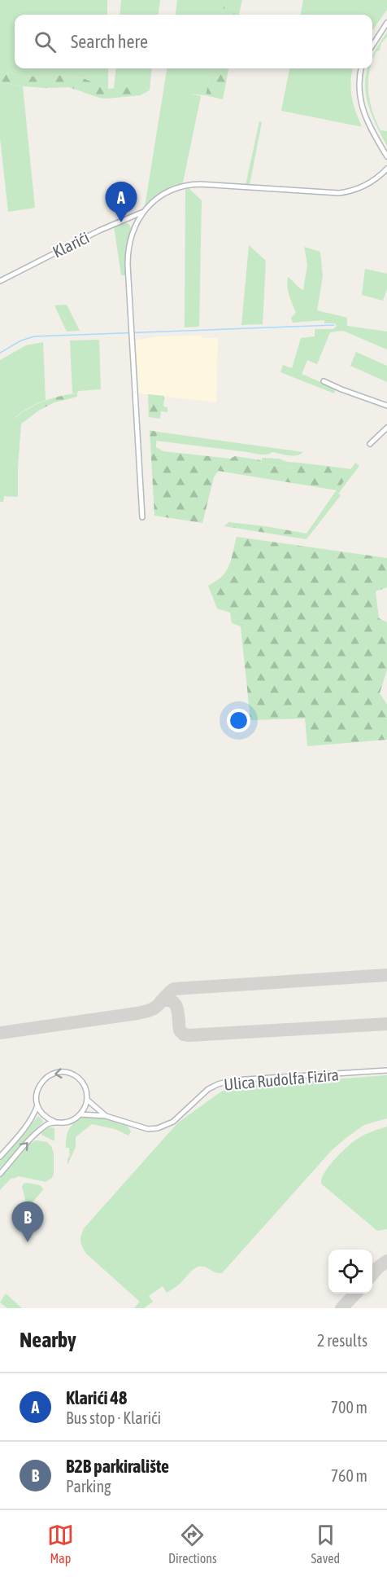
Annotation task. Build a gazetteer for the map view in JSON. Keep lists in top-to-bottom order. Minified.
{"streets":{"street":["Klarići","Ulica Rudolfa Fizira"]},"page":{"search":"Search here","pins":["A","B"],"heading":["Nearby","2 results"],"list":[{"mark":"A","name":"Klarići 48","note":"Bus stop · Klarići","value":"700 m"},{"mark":"B","name":"B2B parkiralište","note":"Parking","value":"760 m"}],"nav":["Map","Directions","Saved"]}}
